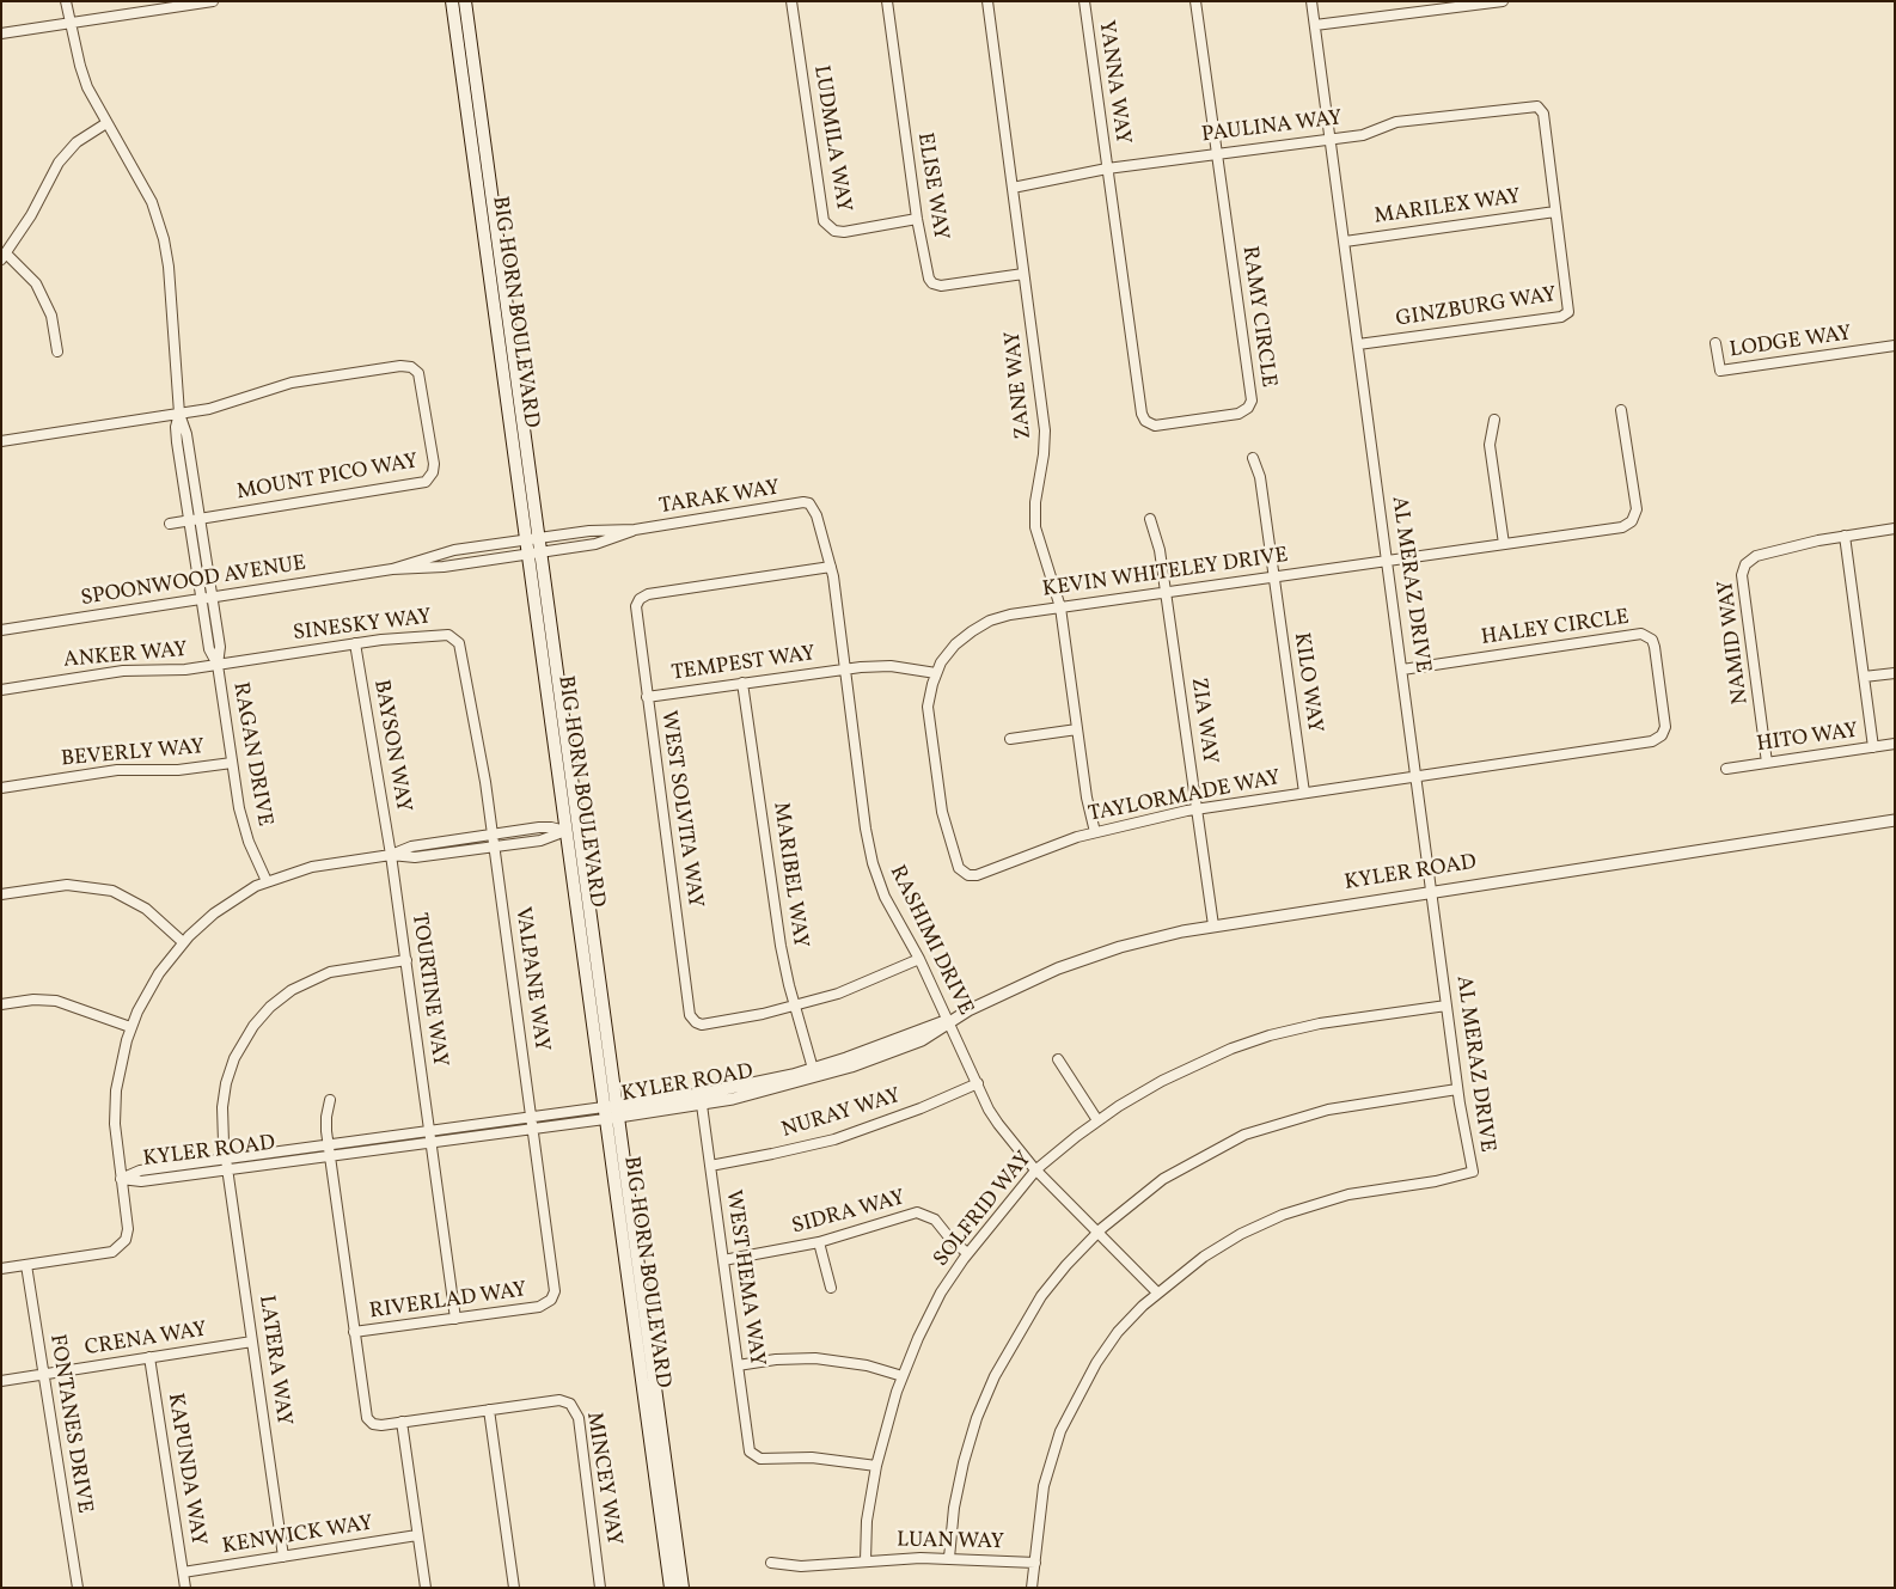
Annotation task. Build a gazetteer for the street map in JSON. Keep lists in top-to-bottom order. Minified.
{"streets":{"main road":["BIG HORN BOULEVARD"],"street":["YANNA WAY","PAULINA WAY","LUDMILA WAY","ELISE WAY","MARILEX WAY","GINZBURG WAY","RAMY CIRCLE","LODGE WAY","ZANE WAY","MOUNT PICO WAY","TARAK WAY","KEVIN WHITELEY DRIVE","SPOONWOOD AVENUE","AL MERAZ DRIVE","SINESKY WAY","HALEY CIRCLE","NAMID WAY","ANKER WAY","TEMPEST WAY","KILO WAY","ZIA WAY","HITO WAY","BAYSON WAY","BEVERLY WAY","RAGAN DRIVE","TAYLORMADE WAY","WEST SOLVITA WAY","KYLER ROAD","MARIBEL WAY","RASHIMI DRIVE","VALPANE WAY","TOURTINE WAY","NURAY WAY","SOLFRID WAY","SIDRA WAY","WEST HEMA WAY","RIVERLAD WAY","CRENA WAY","LATERA WAY","FONTANES DRIVE","KAPUNDA WAY","MINCEY WAY","KENWICK WAY","LUAN WAY"]},"crossings":[["YANNA WAY","PAULINA WAY"],["YANNA WAY","RAMY CIRCLE"],["PAULINA WAY","GINZBURG WAY"],["PAULINA WAY","RAMY CIRCLE"],["PAULINA WAY","ZANE WAY"],["PAULINA WAY","AL MERAZ DRIVE"],["LUDMILA WAY","ELISE WAY"],["ELISE WAY","ZANE WAY"],["MARILEX WAY","GINZBURG WAY"],["MARILEX WAY","AL MERAZ DRIVE"],["GINZBURG WAY","AL MERAZ DRIVE"],["BIG HORN BOULEVARD","TARAK WAY"],["BIG HORN BOULEVARD","SPOONWOOD AVENUE"],["BIG HORN BOULEVARD","KYLER ROAD"],["ZANE WAY","KEVIN WHITELEY DRIVE"],["ZANE WAY","TAYLORMADE WAY"],["TARAK WAY","SPOONWOOD AVENUE"],["TARAK WAY","RASHIMI DRIVE"],["KEVIN WHITELEY DRIVE","AL MERAZ DRIVE"],["KEVIN WHITELEY DRIVE","TEMPEST WAY"],["KEVIN WHITELEY DRIVE","KILO WAY"],["KEVIN WHITELEY DRIVE","ZIA WAY"],["KEVIN WHITELEY DRIVE","TAYLORMADE WAY"],["SPOONWOOD AVENUE","RAGAN DRIVE"],["AL MERAZ DRIVE","HALEY CIRCLE"],["AL MERAZ DRIVE","TAYLORMADE WAY"],["AL MERAZ DRIVE","KYLER ROAD"],["AL MERAZ DRIVE","RASHIMI DRIVE"],["AL MERAZ DRIVE","SOLFRID WAY"],["SINESKY WAY","ANKER WAY"],["SINESKY WAY","BAYSON WAY"],["SINESKY WAY","RAGAN DRIVE"],["SINESKY WAY","VALPANE WAY"],["HALEY CIRCLE","TAYLORMADE WAY"],["NAMID WAY","HITO WAY"],["ANKER WAY","RAGAN DRIVE"],["TEMPEST WAY","WEST SOLVITA WAY"],["TEMPEST WAY","MARIBEL WAY"],["TEMPEST WAY","RASHIMI DRIVE"],["KILO WAY","TAYLORMADE WAY"],["ZIA WAY","TAYLORMADE WAY"],["ZIA WAY","KYLER ROAD"],["BAYSON WAY","TOURTINE WAY"],["BEVERLY WAY","RAGAN DRIVE"],["WEST SOLVITA WAY","MARIBEL WAY"],["WEST SOLVITA WAY","RASHIMI DRIVE"],["KYLER ROAD","MARIBEL WAY"],["KYLER ROAD","RASHIMI DRIVE"],["KYLER ROAD","VALPANE WAY"],["KYLER ROAD","TOURTINE WAY"],["KYLER ROAD","WEST HEMA WAY"],["KYLER ROAD","RIVERLAD WAY"],["KYLER ROAD","LATERA WAY"],["KYLER ROAD","MINCEY WAY"],["RASHIMI DRIVE","NURAY WAY"],["RASHIMI DRIVE","SOLFRID WAY"],["VALPANE WAY","RIVERLAD WAY"],["TOURTINE WAY","RIVERLAD WAY"],["TOURTINE WAY","LATERA WAY"],["NURAY WAY","WEST HEMA WAY"],["SOLFRID WAY","SIDRA WAY"],["SOLFRID WAY","WEST HEMA WAY"],["SOLFRID WAY","LUAN WAY"],["SIDRA WAY","WEST HEMA WAY"],["RIVERLAD WAY","MINCEY WAY"],["CRENA WAY","LATERA WAY"],["CRENA WAY","FONTANES DRIVE"],["CRENA WAY","KAPUNDA WAY"],["LATERA WAY","KENWICK WAY"],["KAPUNDA WAY","KENWICK WAY"]]}
